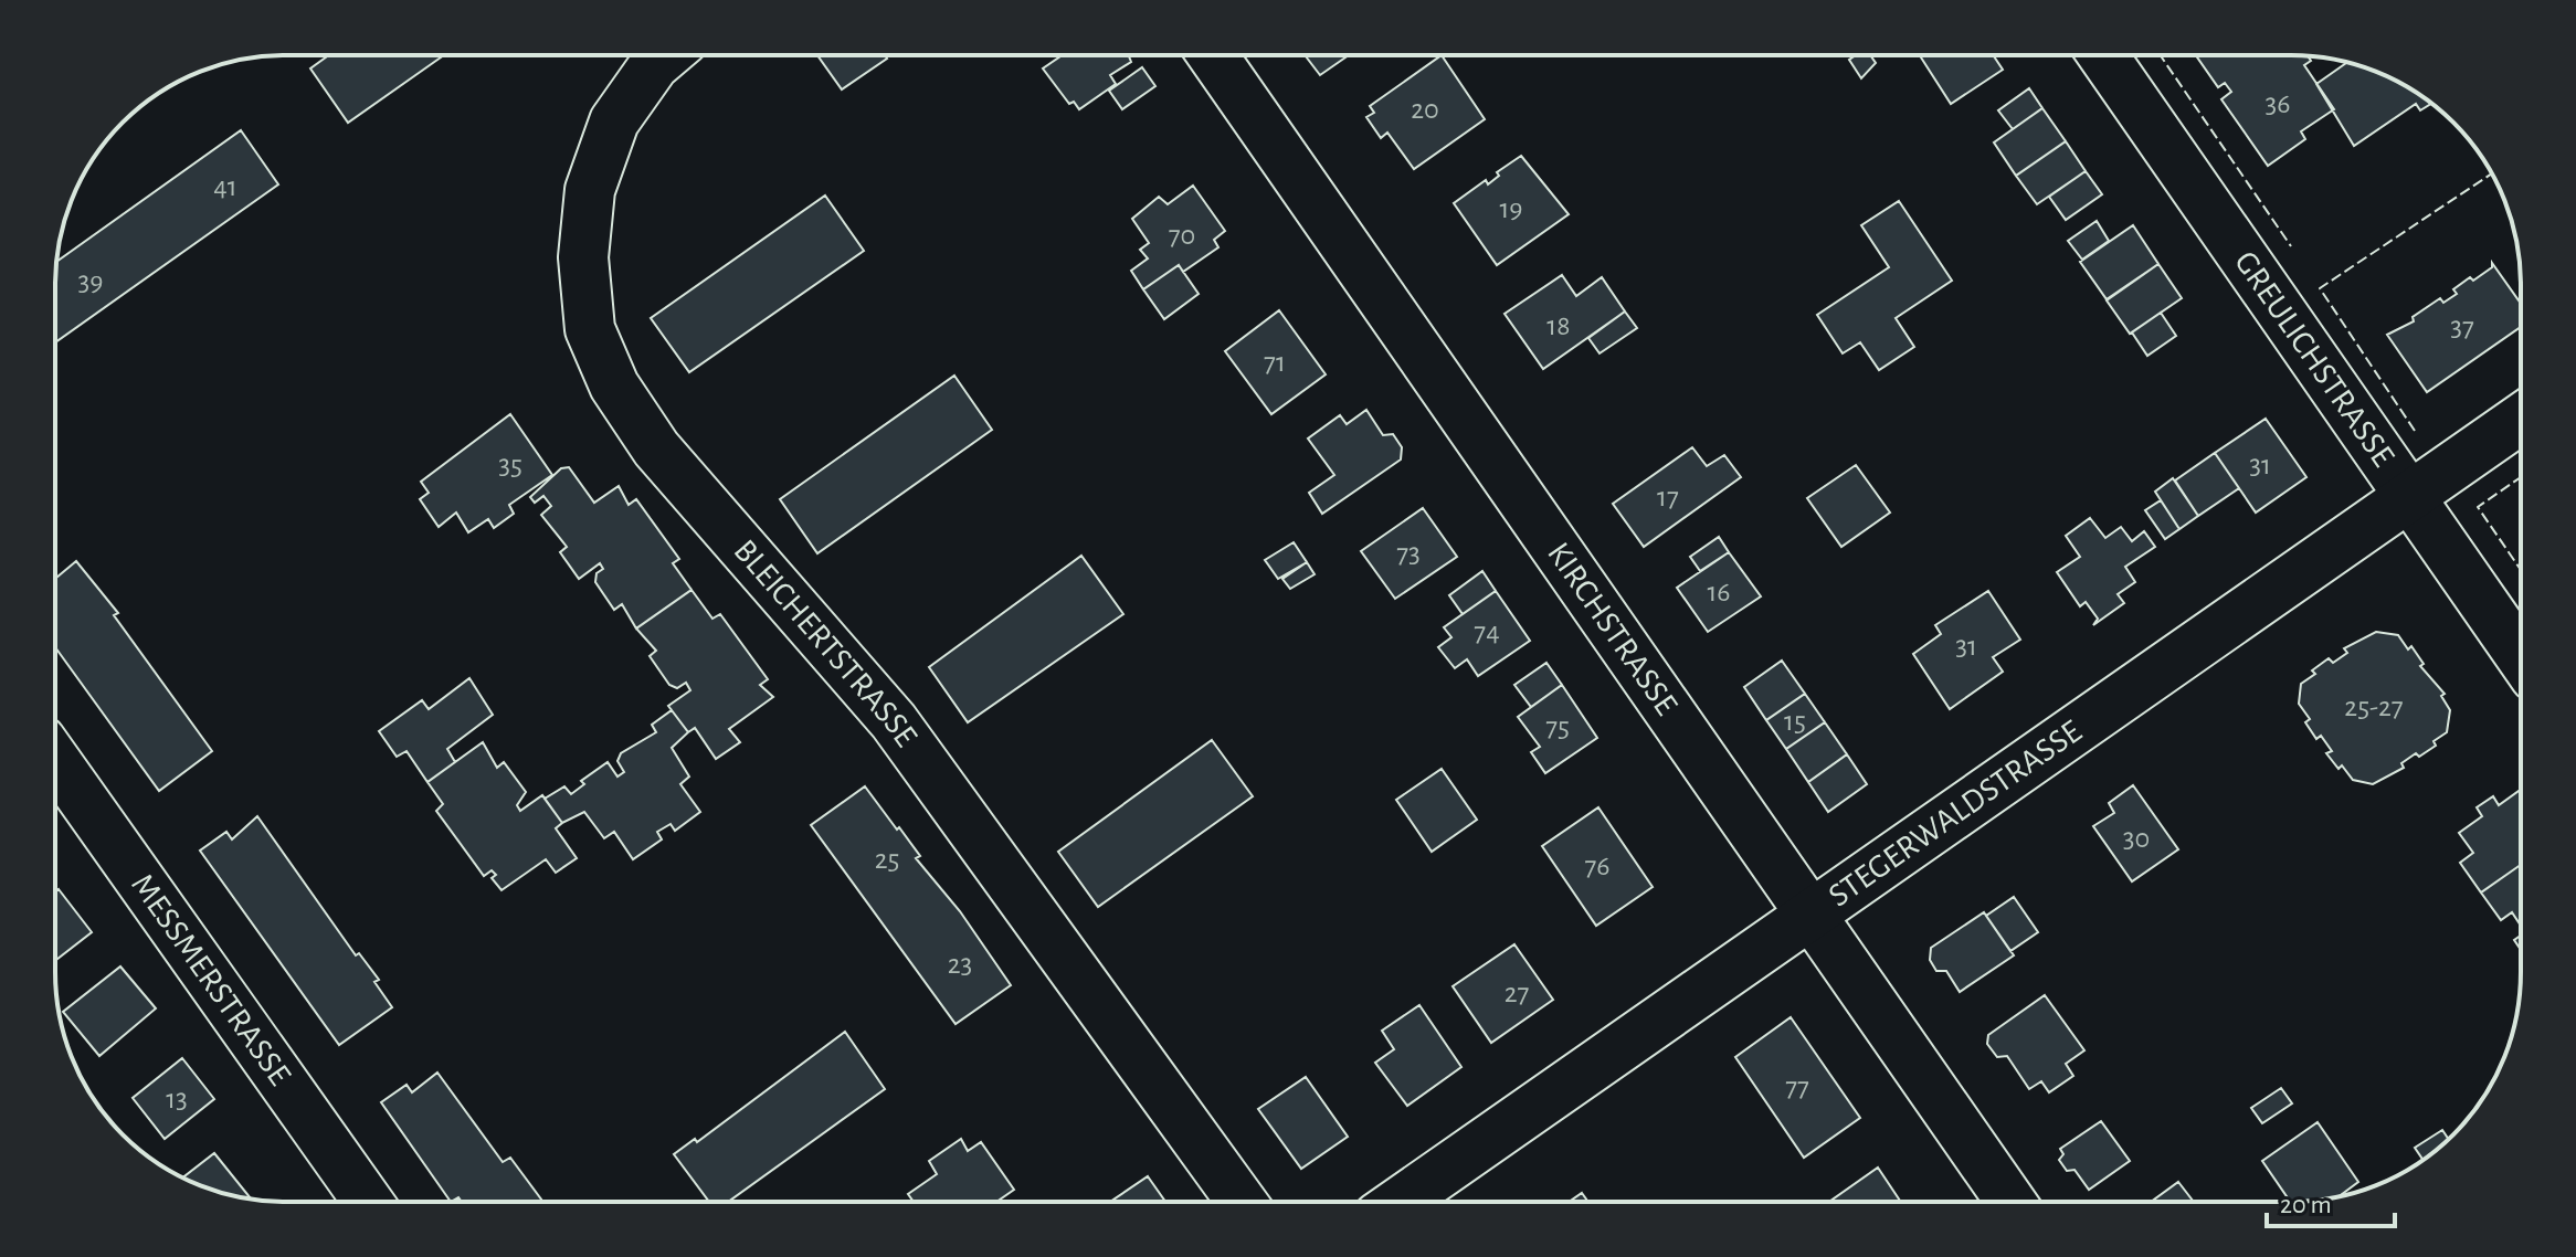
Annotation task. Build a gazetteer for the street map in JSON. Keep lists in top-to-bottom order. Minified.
{"streets":{"street":["GREULICHSTRASSE","KIRCHSTRASSE","BLEICHERTSTRASSE","STEGERWALDSTRASSE","MESSMERSTRASSE"]},"crossings":[["GREULICHSTRASSE","STEGERWALDSTRASSE"],["KIRCHSTRASSE","STEGERWALDSTRASSE"]],"house_numbers":["36","20","41","19","70","39","18","37","71","35","31","17","73","16","74","31","25-27","15","75","30","25","76","23","27","77","13"],"scale_bar":"20 m"}
